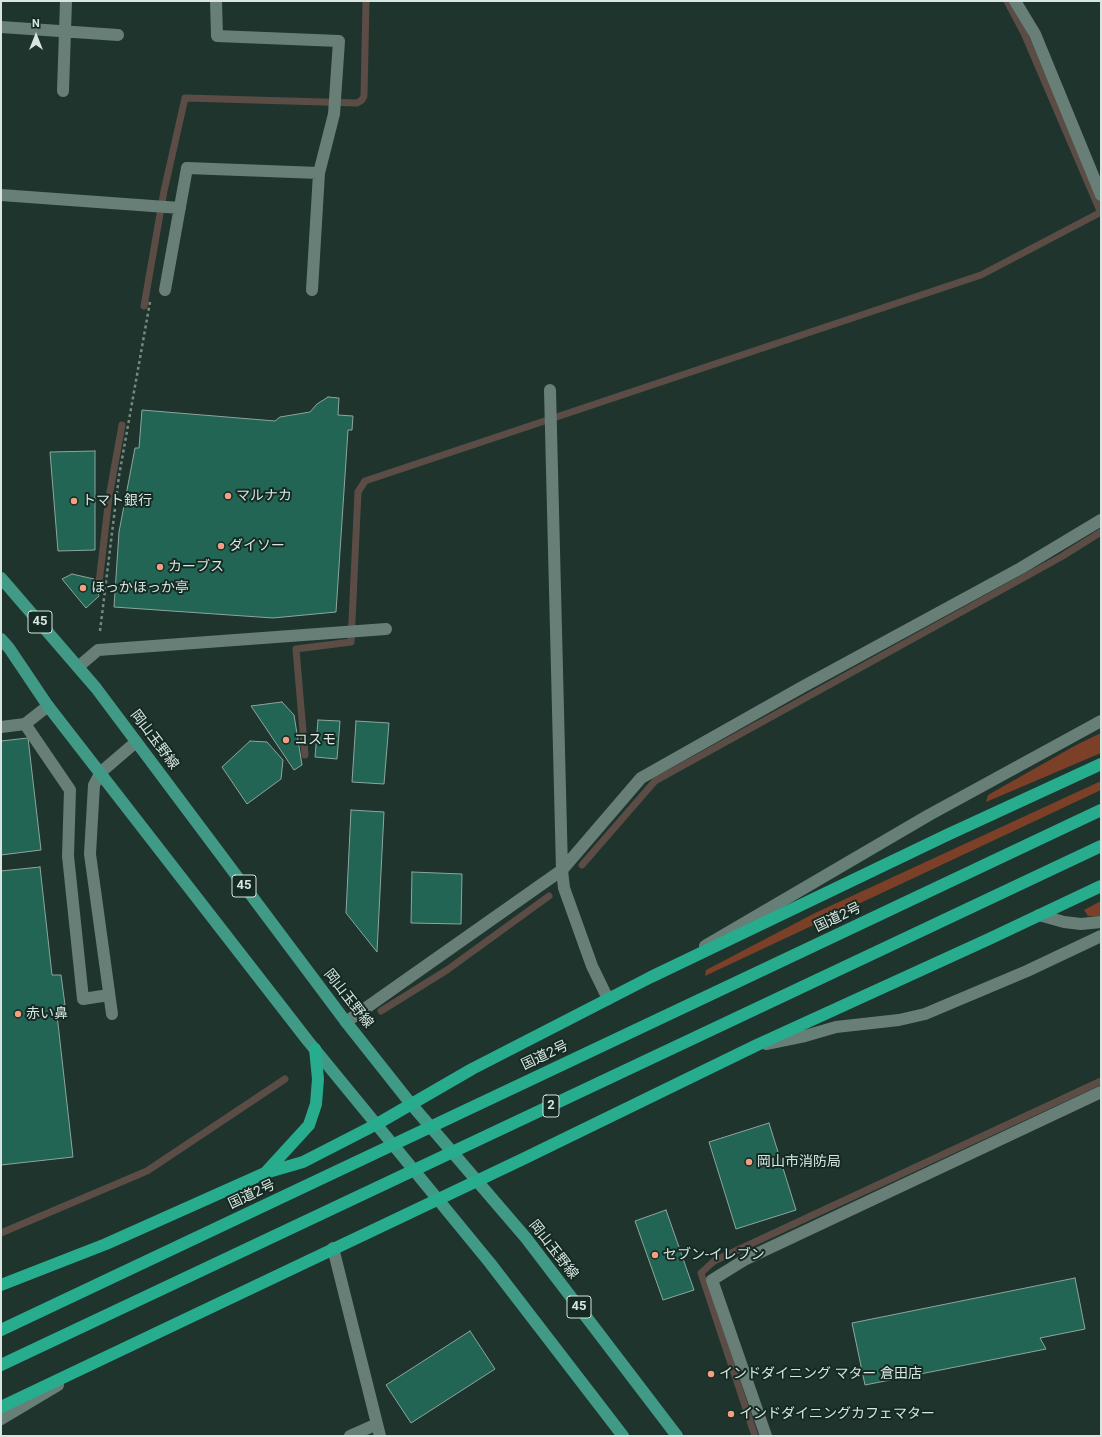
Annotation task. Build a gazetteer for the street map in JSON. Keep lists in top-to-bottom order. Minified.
{"streets":{"highway":["国道2号","2"],"main road":["45","岡山玉野線"]},"places":["マルナカ","トマト銀行","ダイソー","カーブス","ほっかほっか亭","コスモ","赤い鼻","岡山市消防局","セブン-イレブン","インドダイニング マター 倉田店","インドダイニングカフェマター"],"north":"top"}
